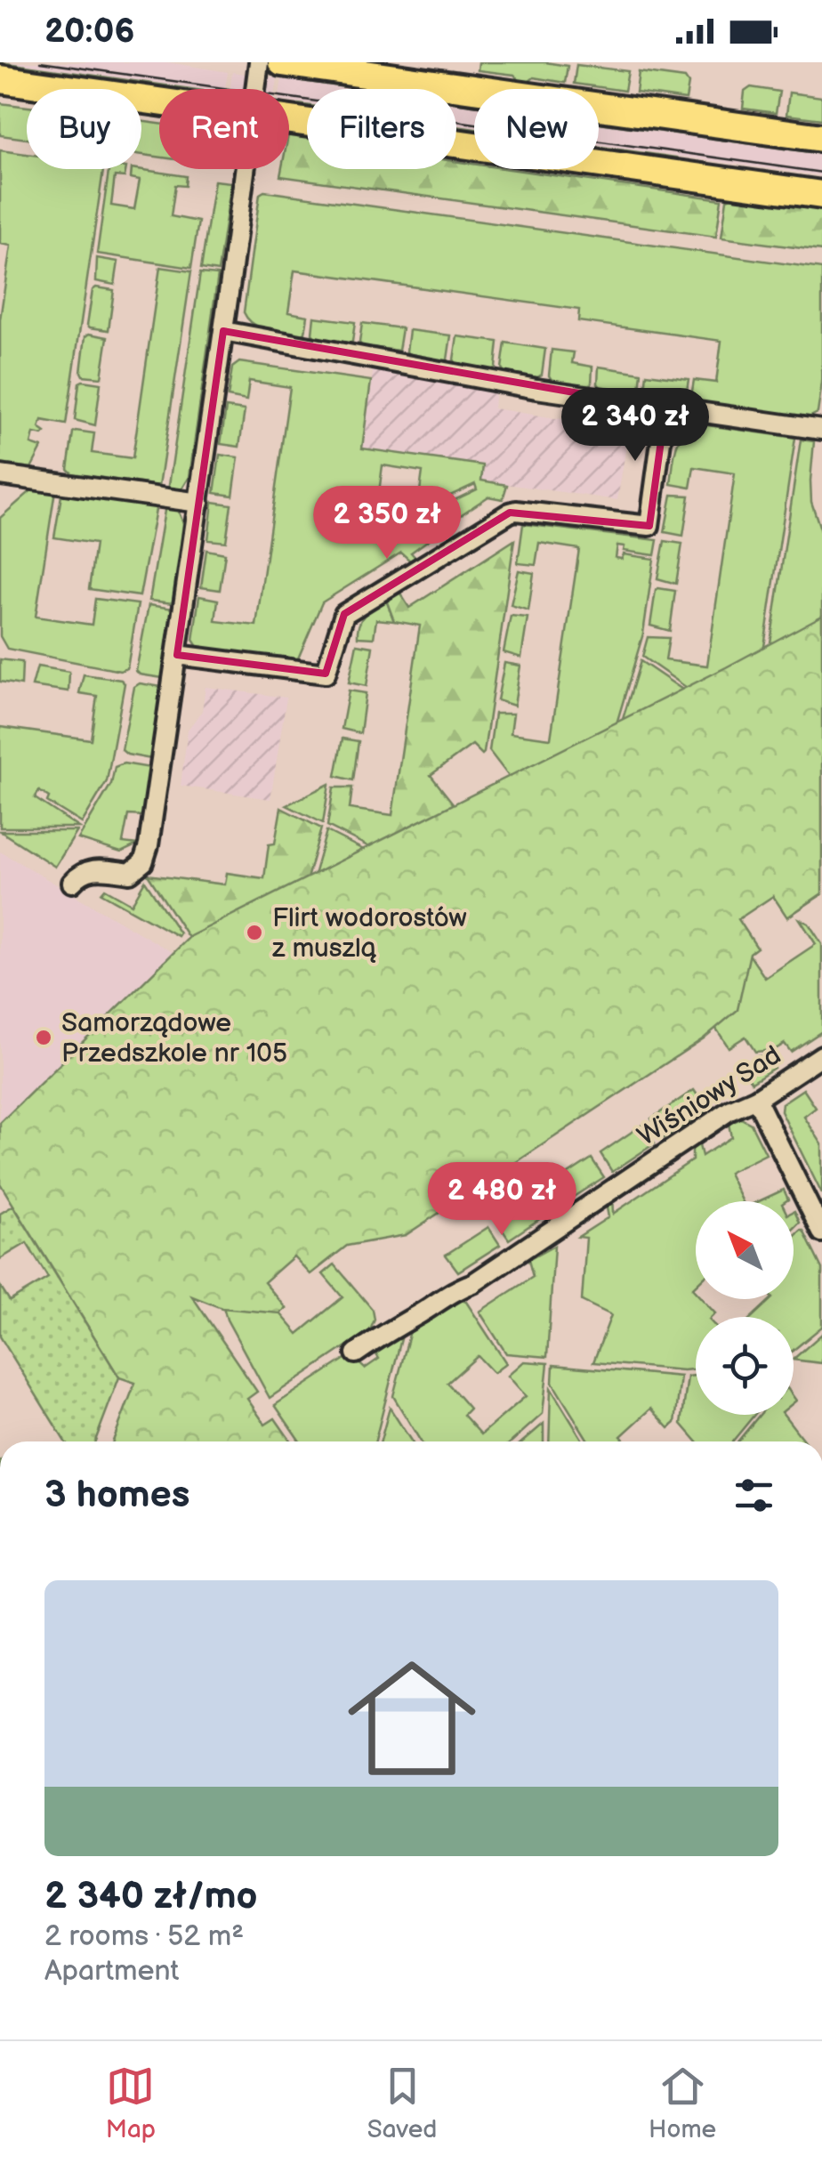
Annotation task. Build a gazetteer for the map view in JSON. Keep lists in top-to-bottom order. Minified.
{"streets":{"street":["Wiśniowy Sad"]},"places":["Flirt wodorostów z muszlą","Samorządowe Przedszkole nr 105"],"north":"top left","page":{"status":"20:06","chip":["Buy","Rent","Filters","New"],"price":["2 340 zł","2 350 zł","2 480 zł"],"heading":"3 homes","list":[{"name":"2 340 zł/mo","note":"2 rooms · 52 m² · Apartment"}],"tabs":["Map","Saved","Home"]}}
